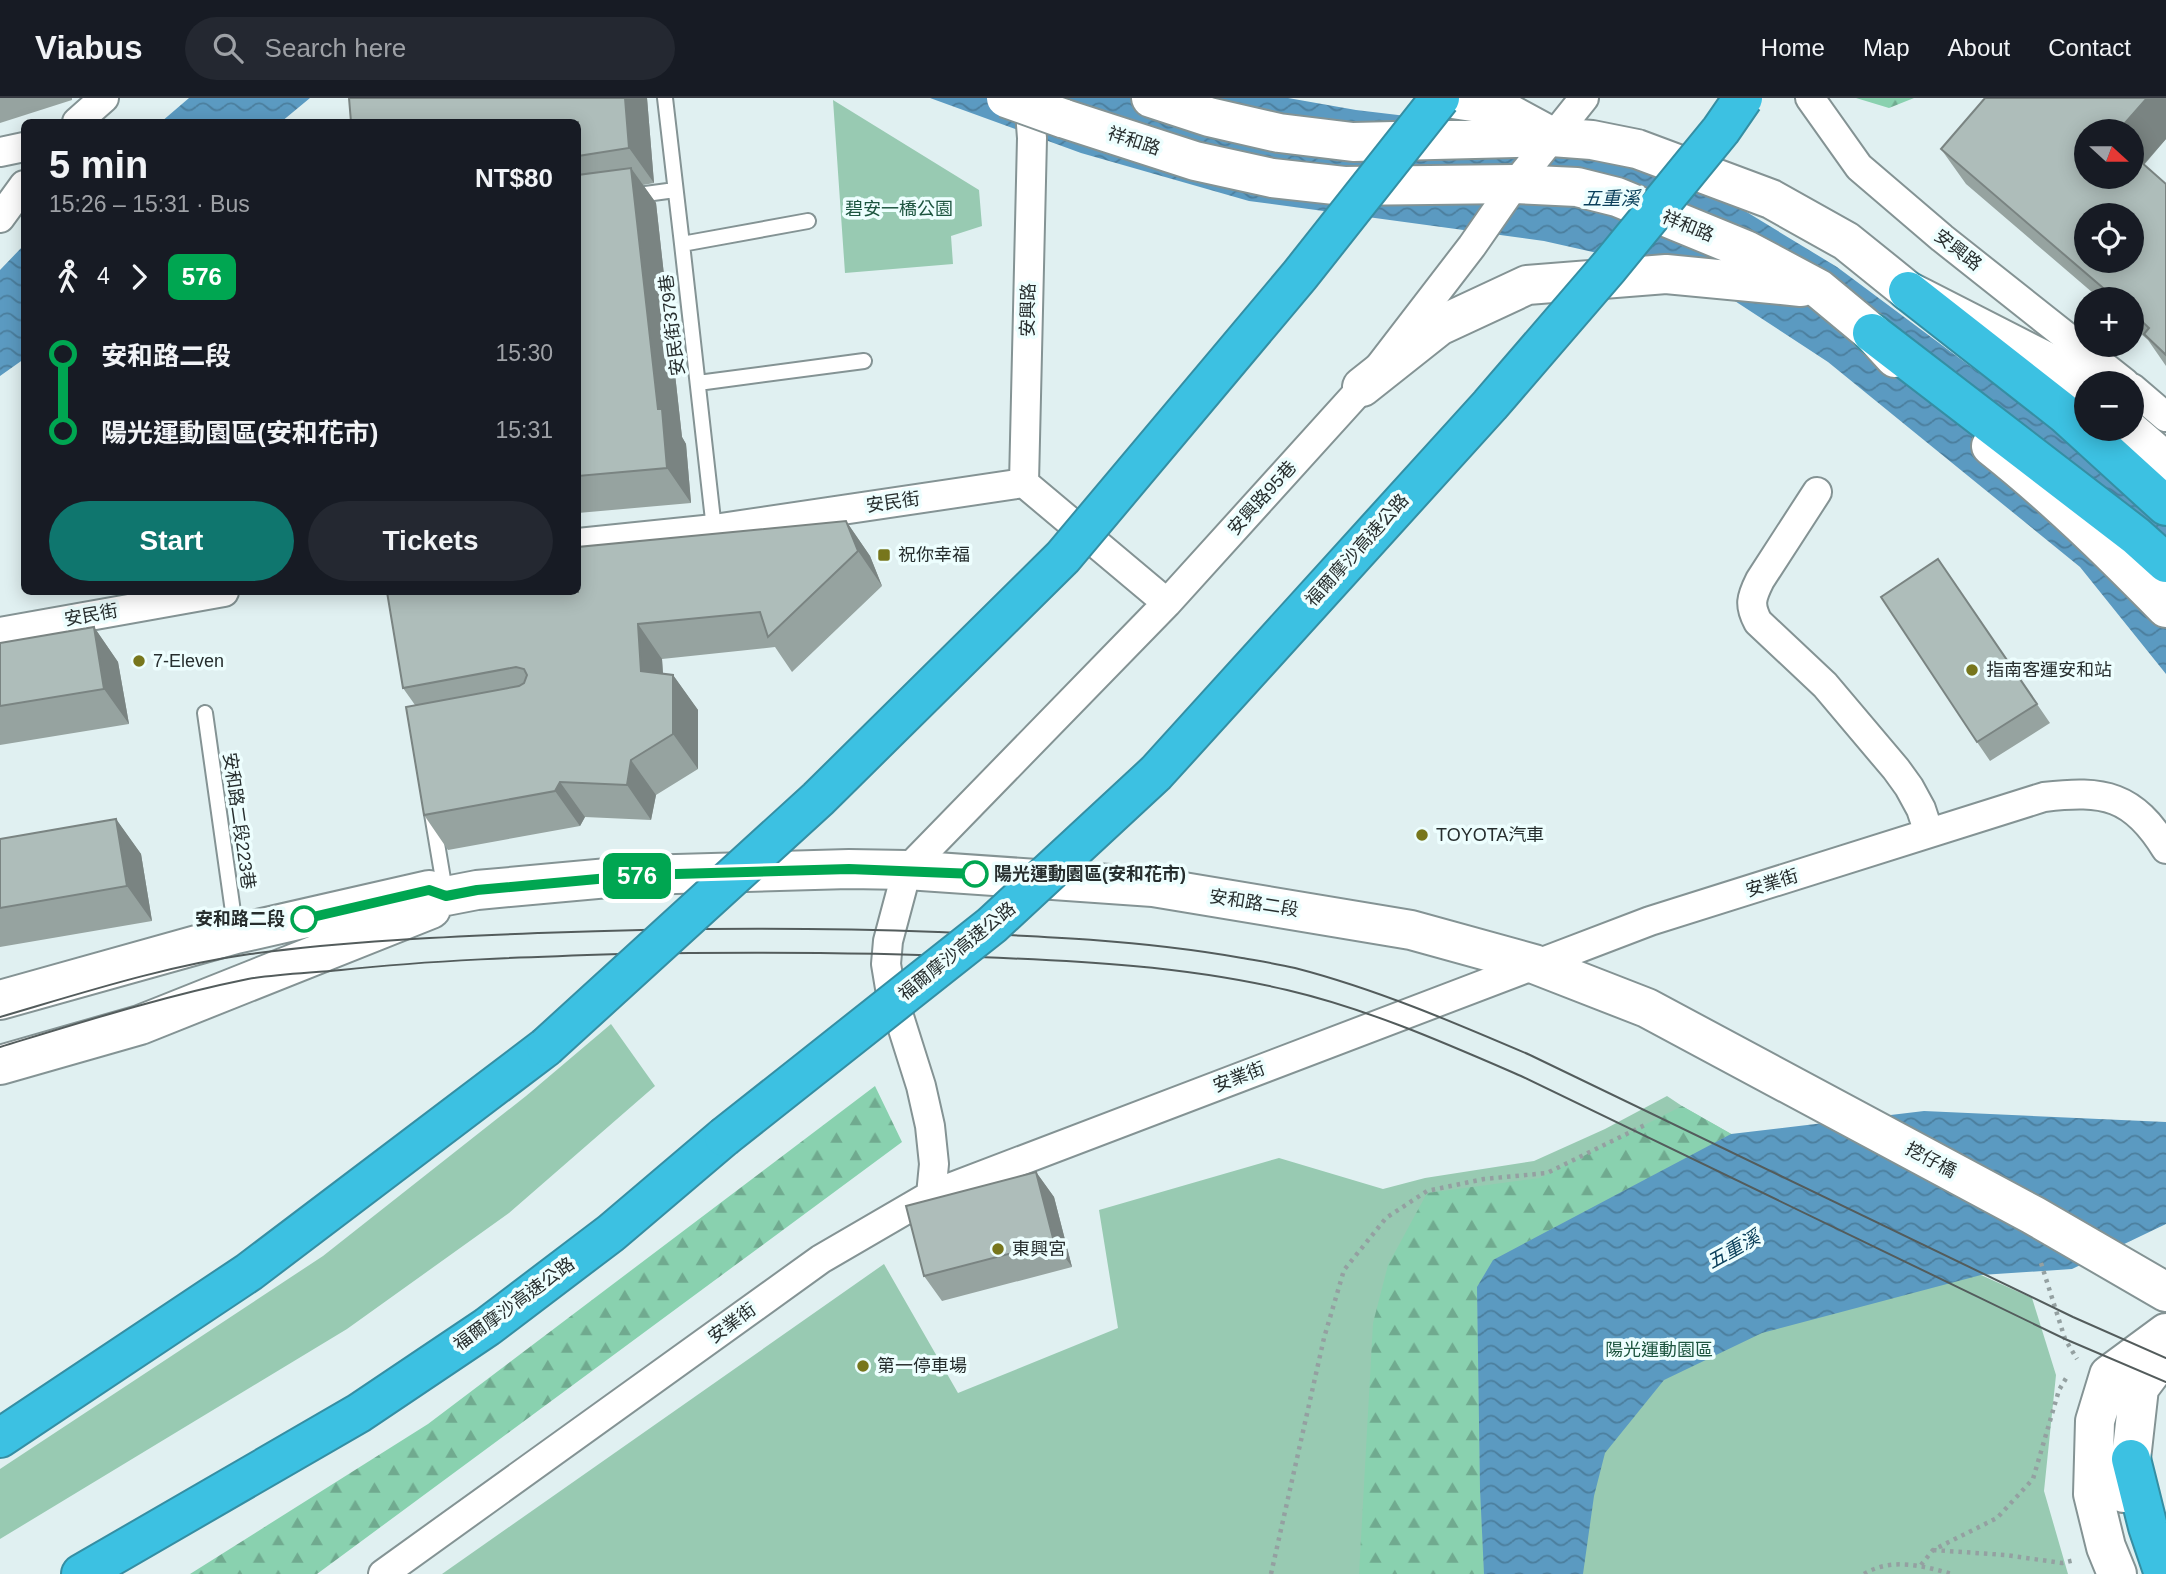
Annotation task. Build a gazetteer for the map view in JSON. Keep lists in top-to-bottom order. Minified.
{"streets":{"highway":["福爾摩沙高速公路"],"main road":["祥和路","安和路二段","挖仔橋"],"street":["安興路","安興路95巷","安民街","安業街"],"lane":["安民街379巷","安和路二段223巷"]},"crossings":[["祥和路","安興路95巷"],["安興路","安民街"],["安民街379巷","安民街"],["安興路95巷","安和路二段"],["安和路二段223巷","安和路二段"],["安業街","安和路二段"],["安和路二段","挖仔橋"]],"water":["五重溪"],"parks":["碧安一橋公園","陽光運動園區"],"places":{"transit":["祝你幸福"],"other":["7-Eleven","指南客運安和站","TOYOTA汽車","陽光運動園區(安和花市)","安和路二段","東興宮","第一停車場"]},"lines":["bus line 576"],"north":"right","page":{"header":"Viabus","search":"Search here","nav":["Home","Map","About","Contact"],"on_map":"576","map_buttons":["+","−"],"heading":["5 min","15:26 – 15:31 · Bus","NT$80"],"legs":["4","576"],"list":[{"name":"安和路二段","value":"15:30"},{"name":"陽光運動園區(安和花市)","value":"15:31"}],"buttons":["Start","Tickets"]}}
